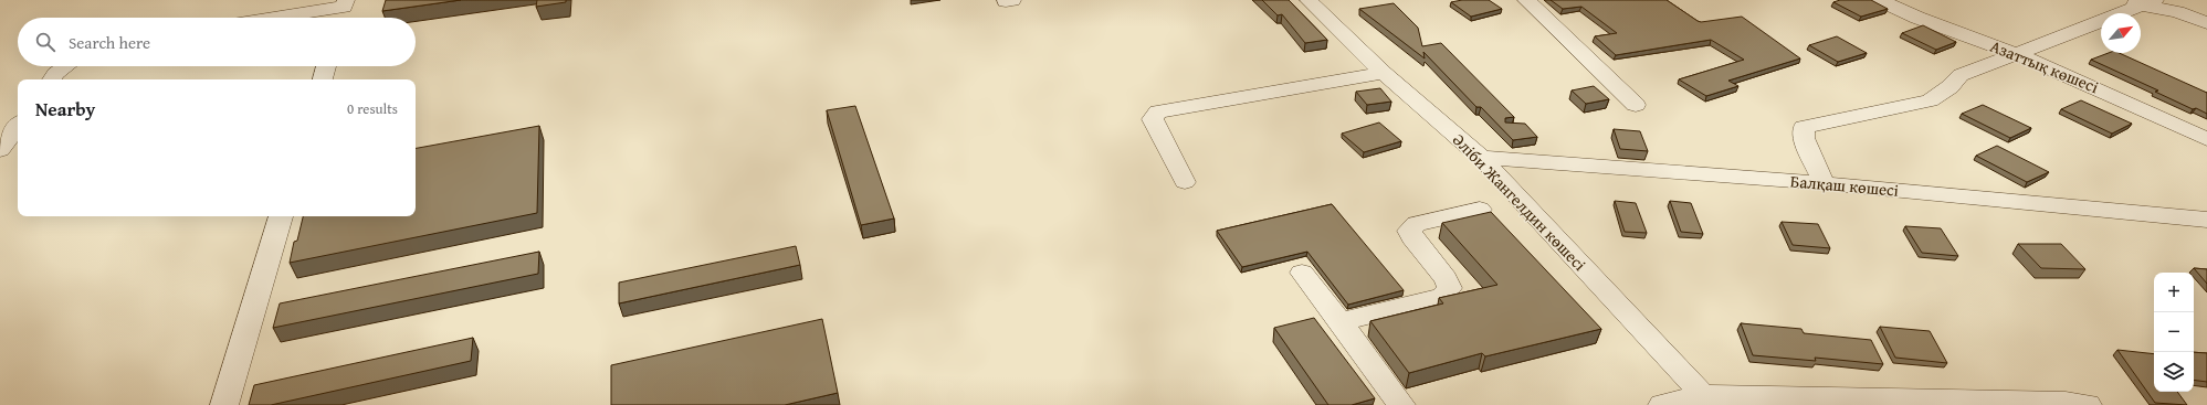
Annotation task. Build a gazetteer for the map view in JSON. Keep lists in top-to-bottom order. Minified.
{"streets":{"street":["Азаттық көшесі","Балқаш көшесі","Әліби Жангелдин көшесі"]},"crossings":[["Балқаш көшесі","Әліби Жангелдин көшесі"]],"north":"top right","page":{"search":"Search here","heading":["Nearby","0 results"],"map_buttons":["+","−"]}}
